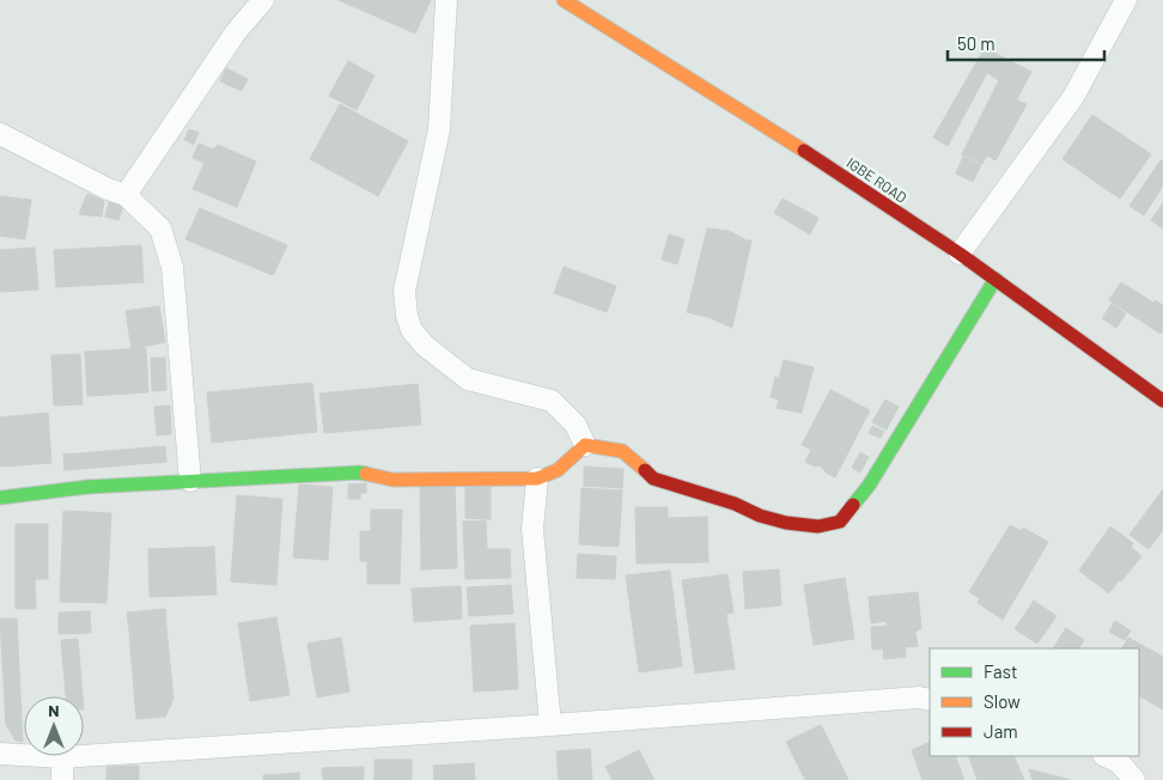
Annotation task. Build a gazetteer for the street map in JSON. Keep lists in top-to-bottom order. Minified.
{"streets":{"street":["IGBE ROAD"]},"legend":["Fast","Slow","Jam"],"scale_bar":"50 m","north":"top"}
